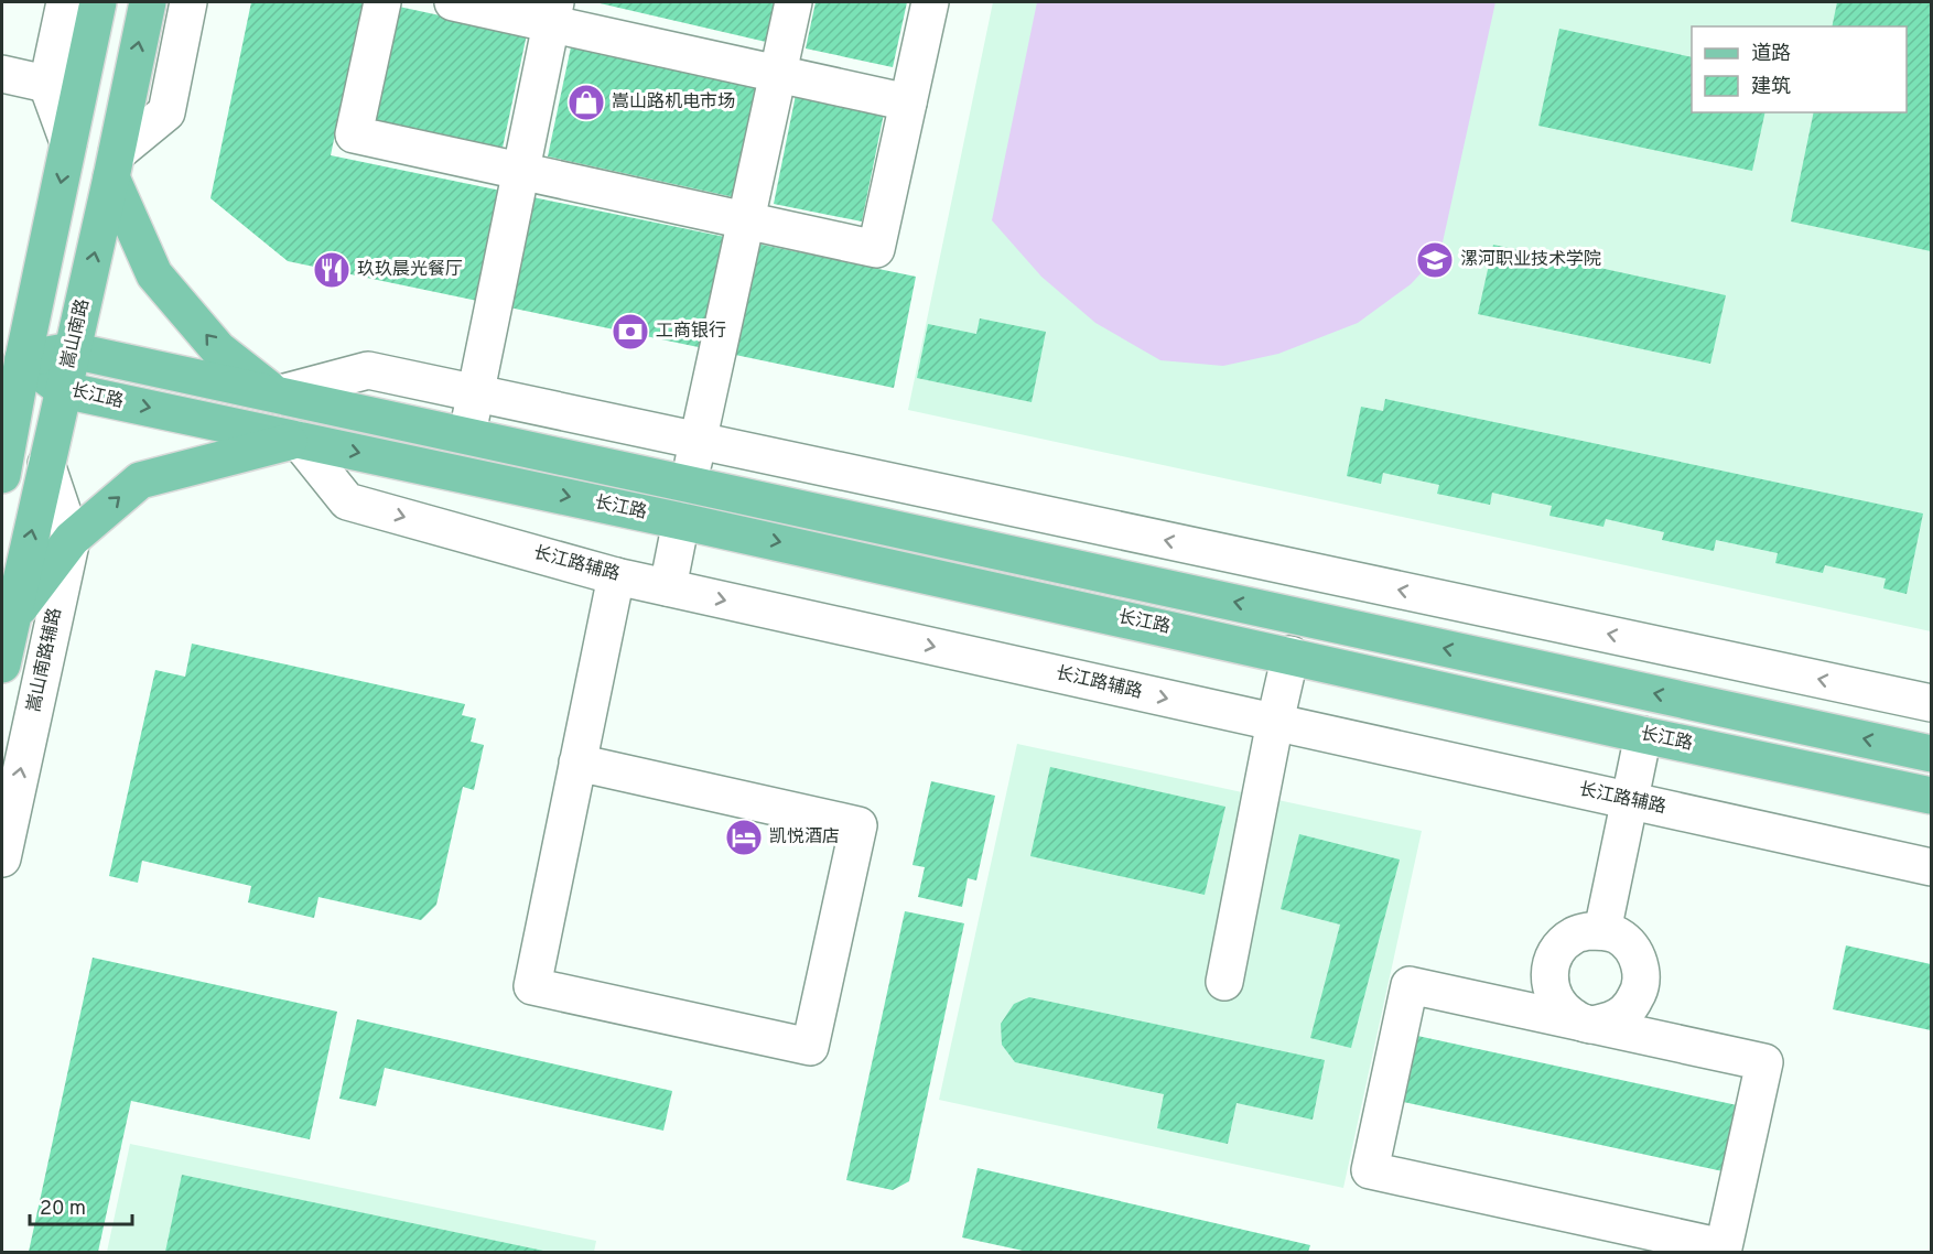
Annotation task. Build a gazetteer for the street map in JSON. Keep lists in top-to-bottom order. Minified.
{"streets":{"main road":["嵩山南路","长江路"],"street":["长江路辅路","嵩山南路辅路"]},"crossings":[["嵩山南路","长江路"],["长江路","长江路辅路"]],"one_way":["嵩山南路辅路"],"places":{"shop":["嵩山路机电市场"],"school or university":["漯河职业技术学院"],"restaurant":["玖玖晨光餐厅"],"bank":["工商银行"],"hotel":["凯悦酒店"]},"legend":["道路","建筑"],"scale_bar":"20 m"}
